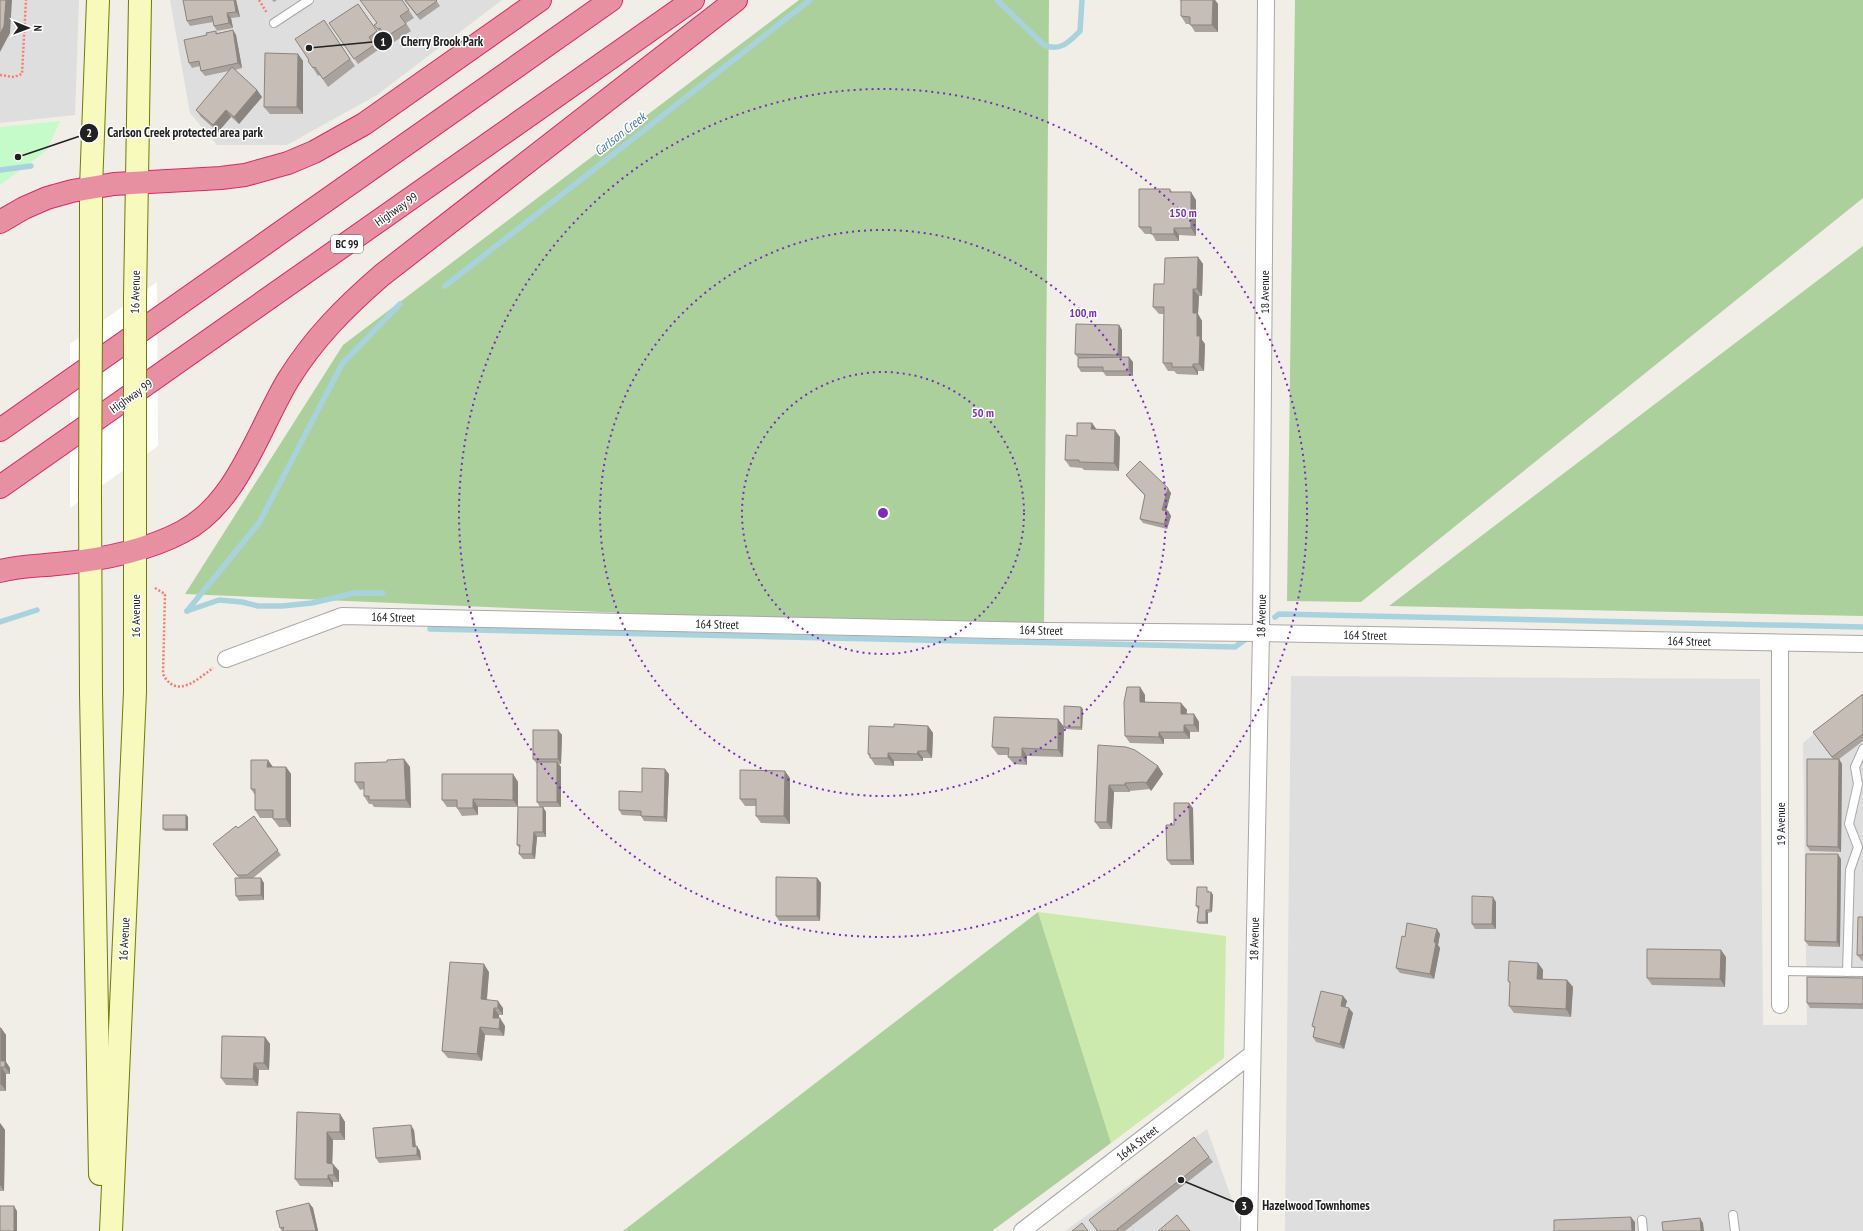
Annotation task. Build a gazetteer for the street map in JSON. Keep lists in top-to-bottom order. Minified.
{"streets":{"highway":["Highway 99","BC 99"],"main road":["16 Avenue"],"street":["18 Avenue","164 Street","19 Avenue","164A Street"]},"crossings":[["18 Avenue","164 Street"],["18 Avenue","164A Street"],["164 Street","19 Avenue"]],"water":["Carlson Creek"],"places":["Cherry Brook Park","Carlson Creek protected area park","Hazelwood Townhomes"],"north":"right","rings":["150 m","100 m","50 m"]}
